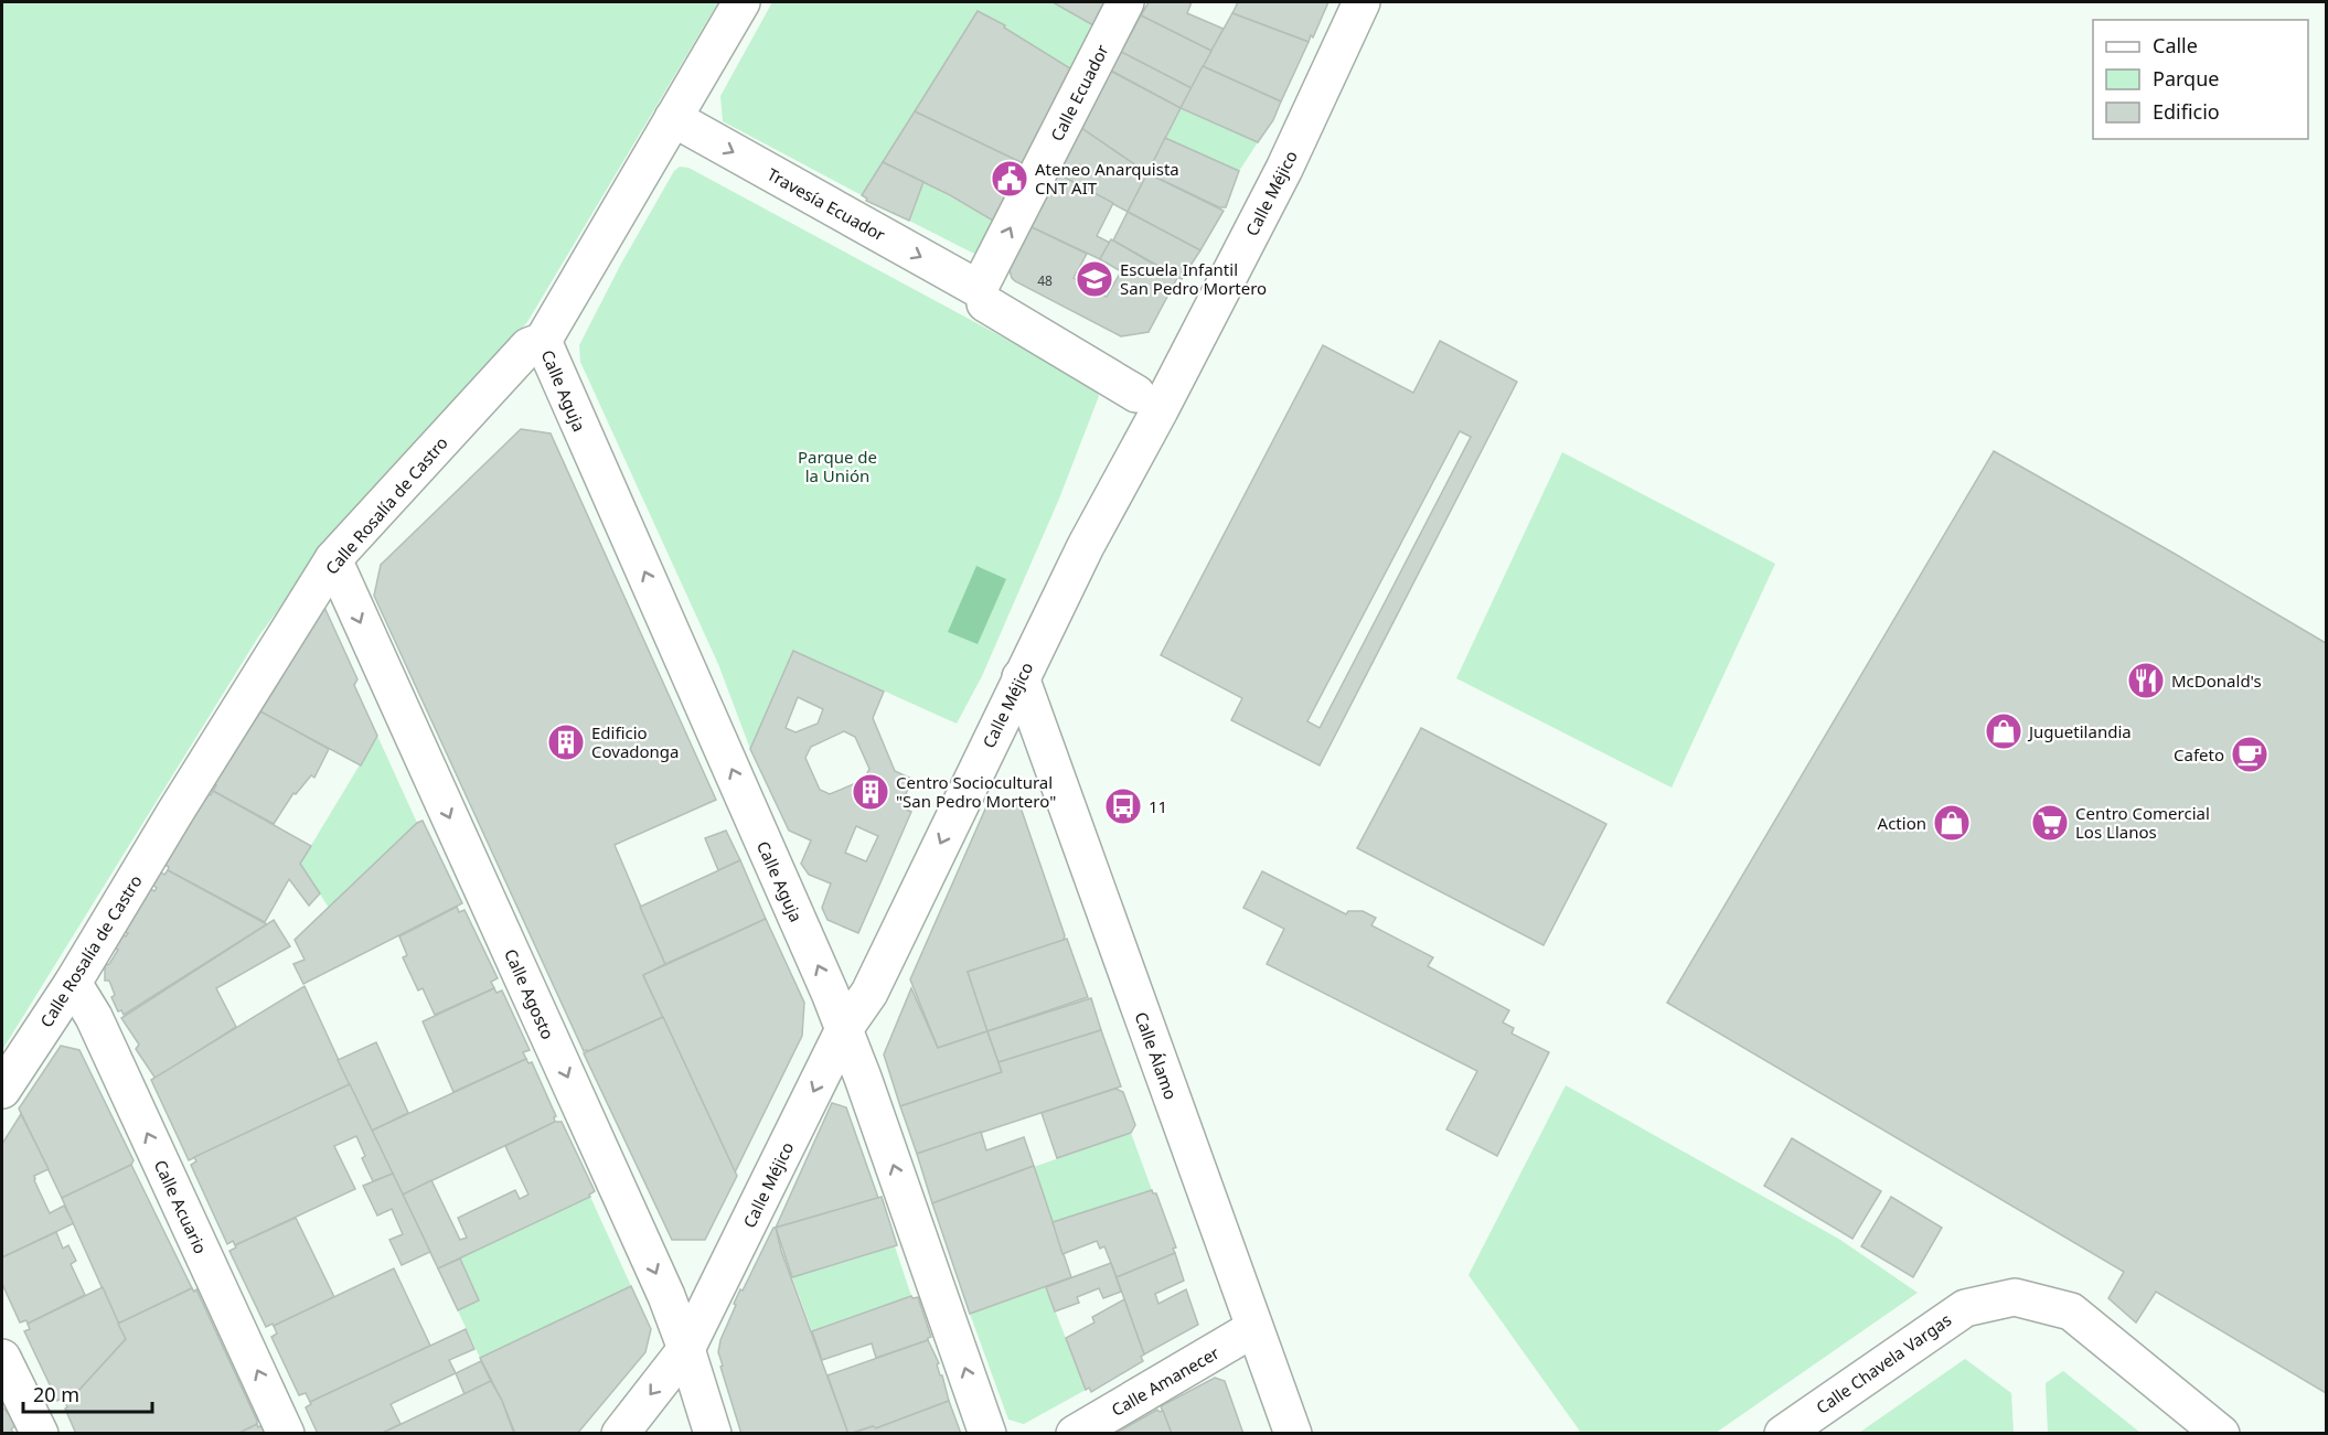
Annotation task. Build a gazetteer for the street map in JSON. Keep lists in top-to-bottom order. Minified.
{"streets":{"street":["Calle Ecuador","Calle Méjico","Travesía Ecuador","Calle Aguja","Calle Rosalía de Castro","Calle Agosto","Calle Álamo","Calle Acuario","Calle Chavela Vargas","Calle Amanecer"]},"crossings":[["Calle Ecuador","Travesía Ecuador"],["Calle Méjico","Calle Aguja"],["Calle Méjico","Calle Agosto"],["Calle Méjico","Calle Álamo"],["Travesía Ecuador","Calle Rosalía de Castro"],["Calle Aguja","Calle Rosalía de Castro"],["Calle Rosalía de Castro","Calle Agosto"],["Calle Rosalía de Castro","Calle Acuario"],["Calle Álamo","Calle Amanecer"]],"one_way":["Calle Ecuador","Calle Méjico","Travesía Ecuador","Calle Aguja","Calle Agosto","Calle Acuario"],"parks":["Parque de la Unión"],"places":{"public building":["Ateneo Anarquista CNT AIT"],"school or university":["Escuela Infantil San Pedro Mortero"],"restaurant":["McDonald's"],"shop":["Juguetilandia","Action"],"building":["Edificio Covadonga","Centro Sociocultural \"San Pedro Mortero\""],"cafe":["Cafeto"],"bus stop":["11"],"supermarket":["Centro Comercial Los Llanos"]},"house_numbers":["48"],"legend":["Calle","Parque","Edificio"],"scale_bar":"20 m"}
